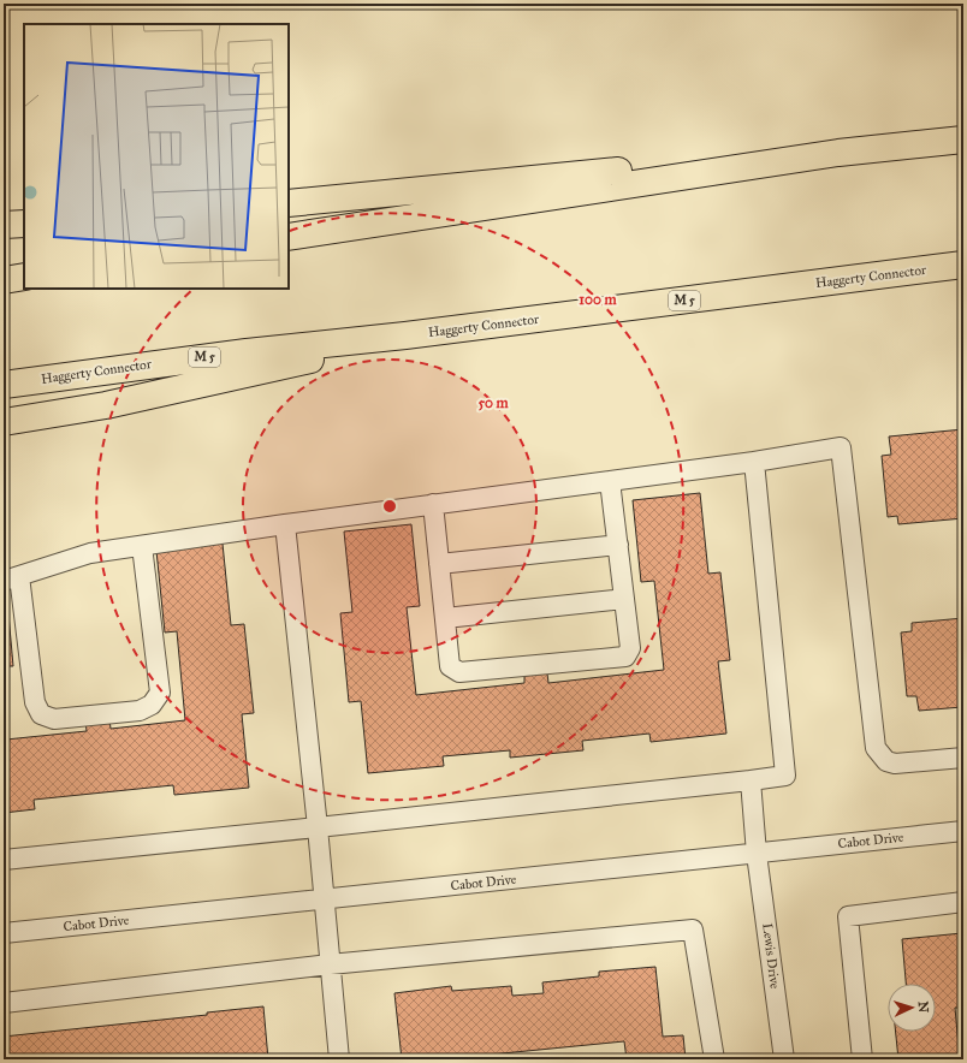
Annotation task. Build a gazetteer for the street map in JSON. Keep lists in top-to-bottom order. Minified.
{"streets":{"highway":["Haggerty Connector","M 5"],"street":["Cabot Drive","Lewis Drive"]},"crossings":[["Cabot Drive","Lewis Drive"]],"north":"right","rings":["100 m","50 m"]}
